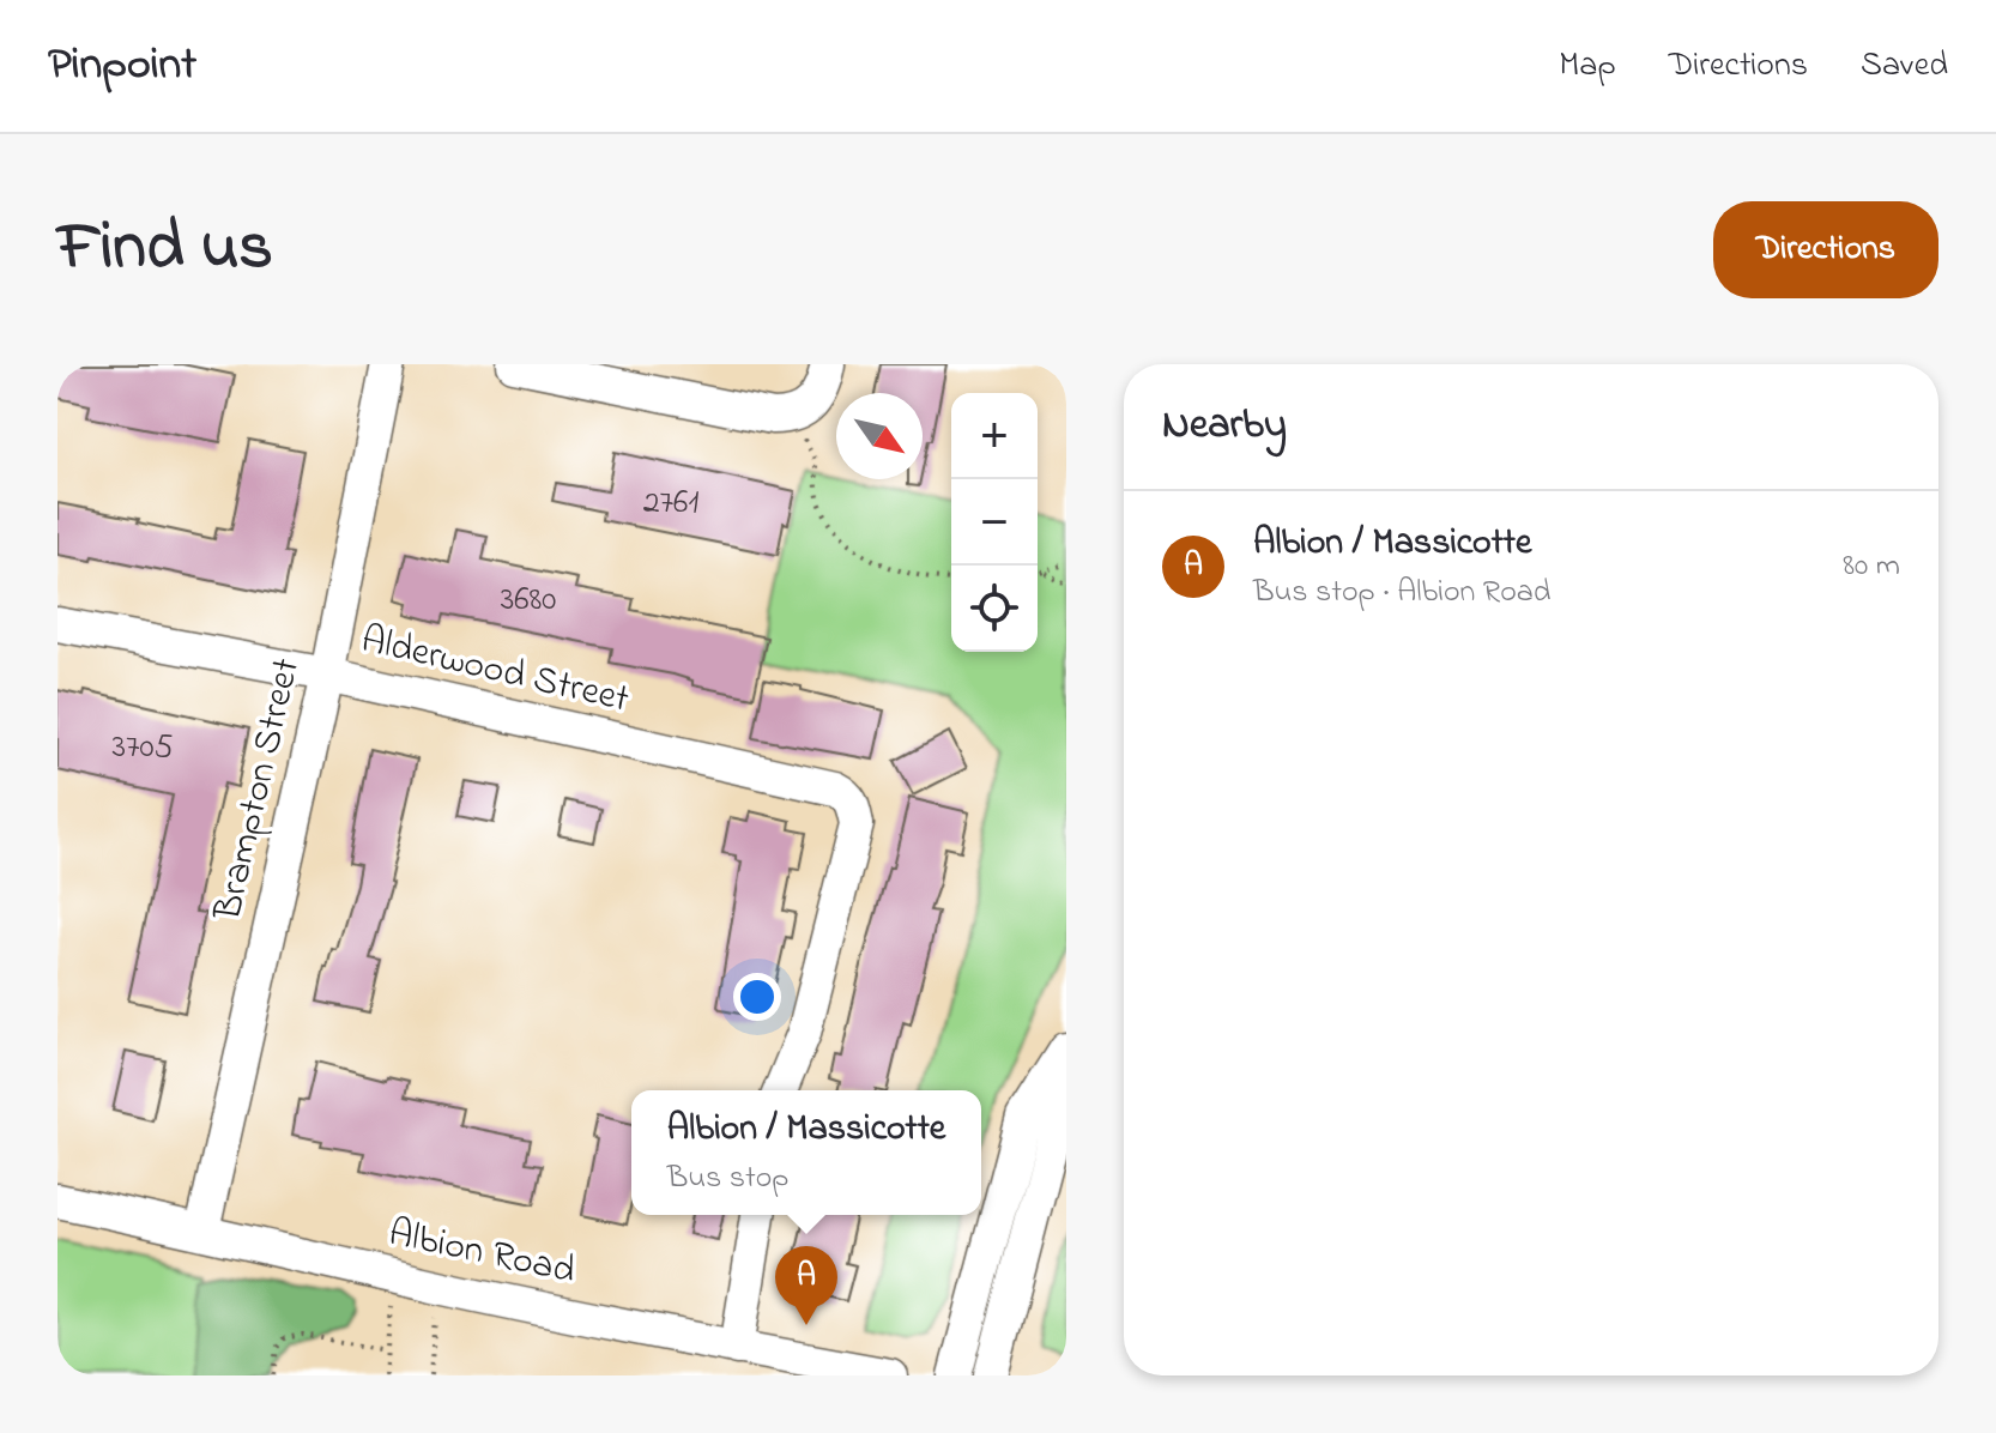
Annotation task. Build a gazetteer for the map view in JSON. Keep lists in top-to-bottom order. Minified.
{"streets":{"street":["Alderwood Street","Brampton Street","Albion Road"]},"crossings":[["Alderwood Street","Brampton Street"],["Brampton Street","Albion Road"]],"house_numbers":["2761","3680","3705"],"north":"bottom right","page":{"header":"Pinpoint","nav":["Map","Directions","Saved"],"title":"Find us","buttons":"Directions","heading":"Nearby","map_buttons":["+","−"],"list":[{"mark":"A","name":"Albion / Massicotte","note":"Bus stop · Albion Road","value":"80 m"}],"popup":["Albion / Massicotte","Bus stop"],"pins":"A"}}
